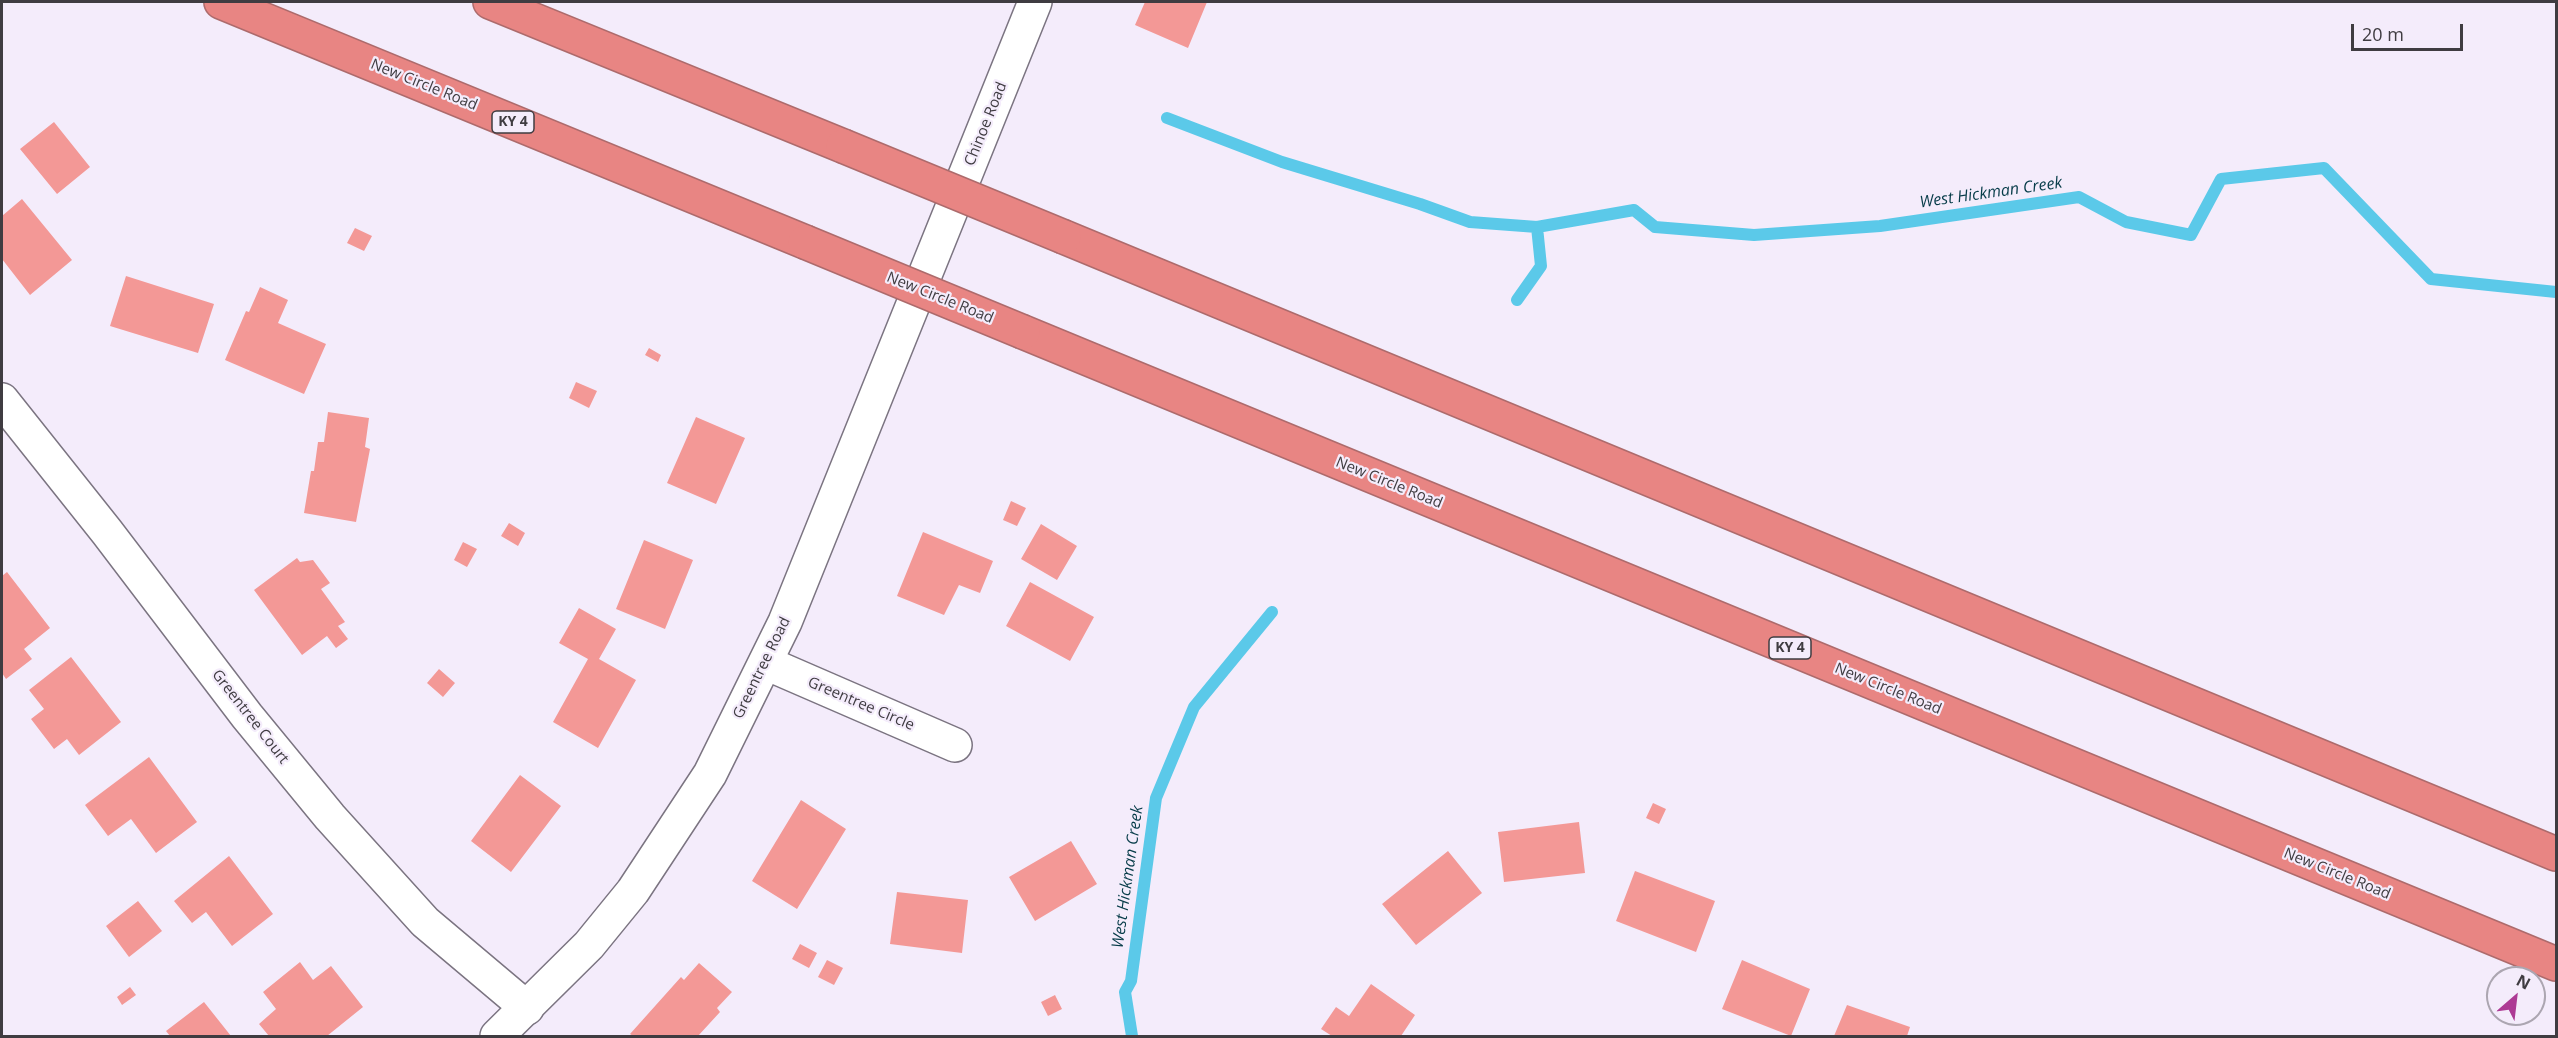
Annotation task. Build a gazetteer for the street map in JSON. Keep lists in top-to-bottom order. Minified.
{"streets":{"highway":["New Circle Road","KY 4"],"street":["Chinoe Road","Greentree Road","Greentree Circle","Greentree Court"]},"crossings":[["Chinoe Road","Greentree Road"],["Greentree Road","Greentree Circle"],["Greentree Road","Greentree Court"]],"water":["West Hickman Creek"],"scale_bar":"20 m","north":"top right"}
